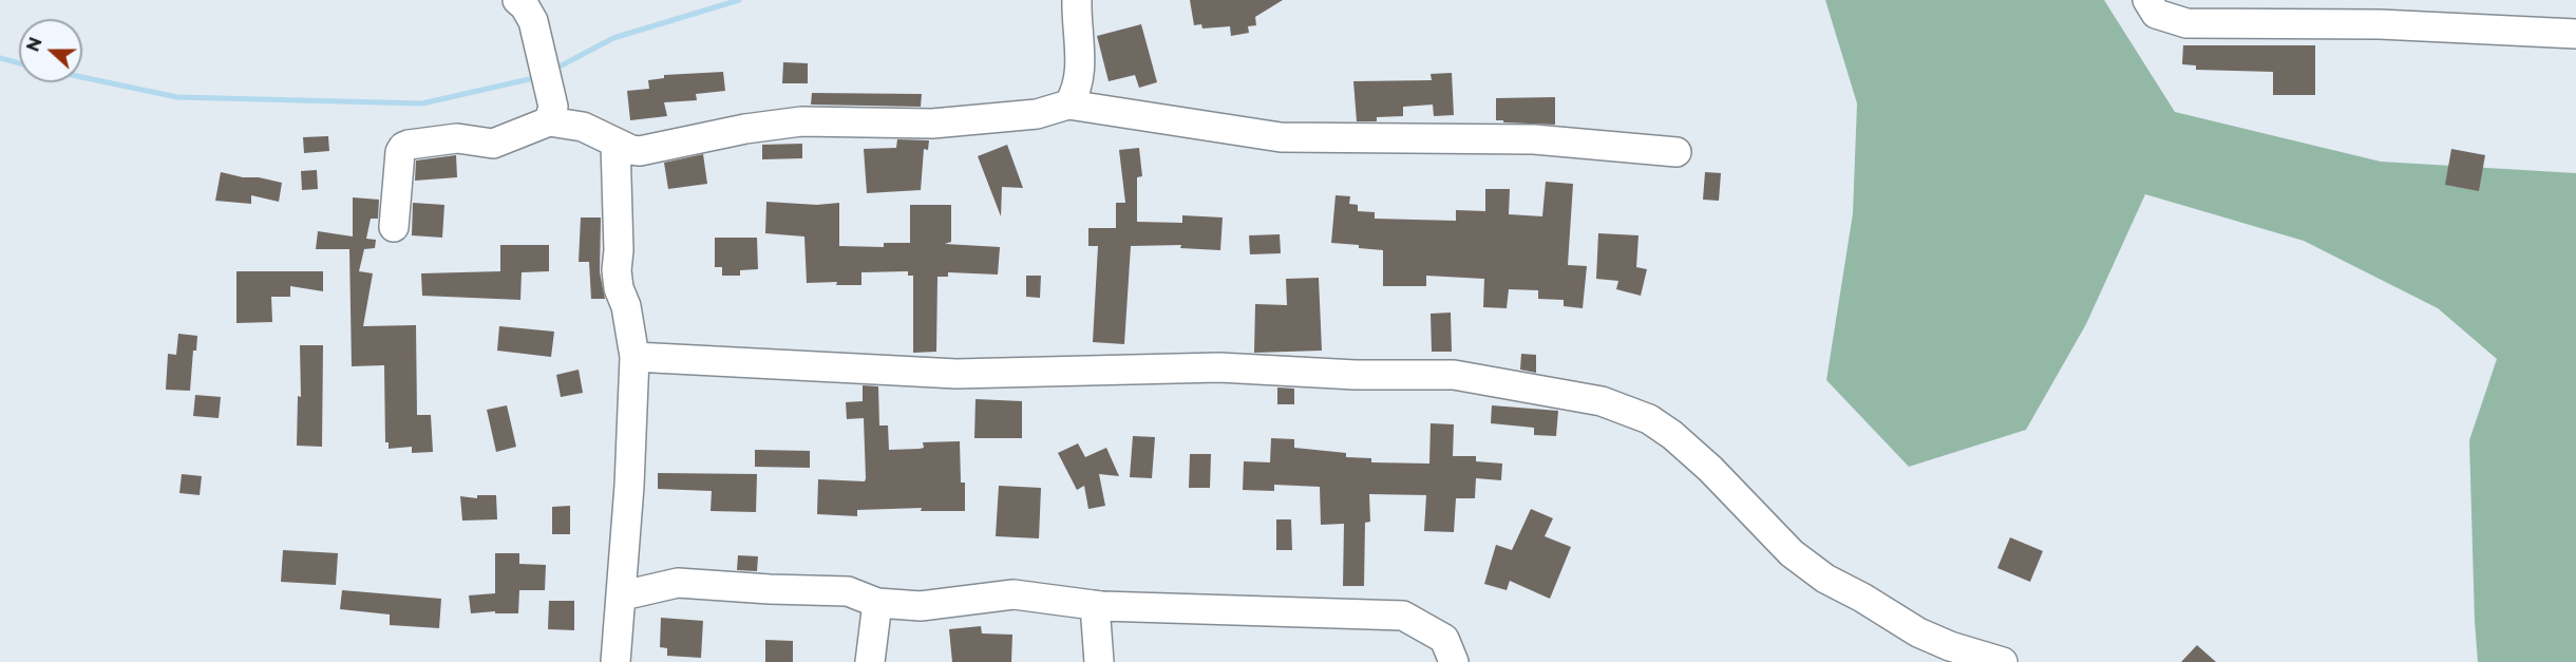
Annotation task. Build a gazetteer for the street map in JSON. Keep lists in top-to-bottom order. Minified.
{"north":"left"}
